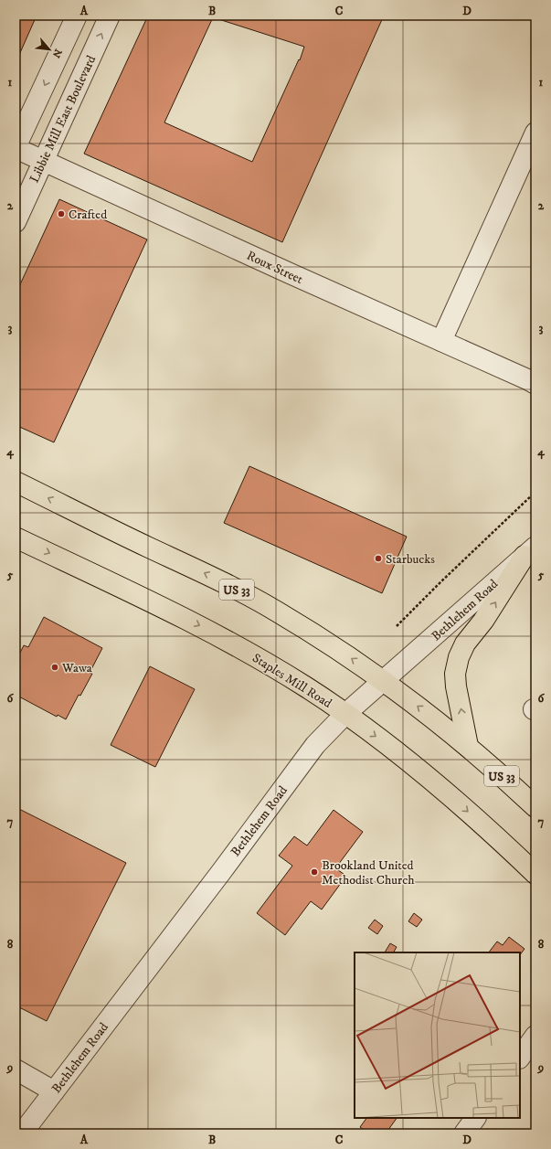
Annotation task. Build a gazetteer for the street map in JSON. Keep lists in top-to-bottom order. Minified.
{"streets":{"main road":["US 33","Staples Mill Road"],"street":["Libbie Mill East Boulevard","Roux Street","Bethlehem Road"]},"crossings":[["Libbie Mill East Boulevard","Roux Street"],["US 33","Bethlehem Road"],["Bethlehem Road","Staples Mill Road"]],"places":["Crafted","Starbucks","Wawa","Brookland United Methodist Church"],"north":"bottom right","grid":{"columns":["A","B","C","D"],"rows":["1","2","3","4","5","6","7","8","9"]}}
